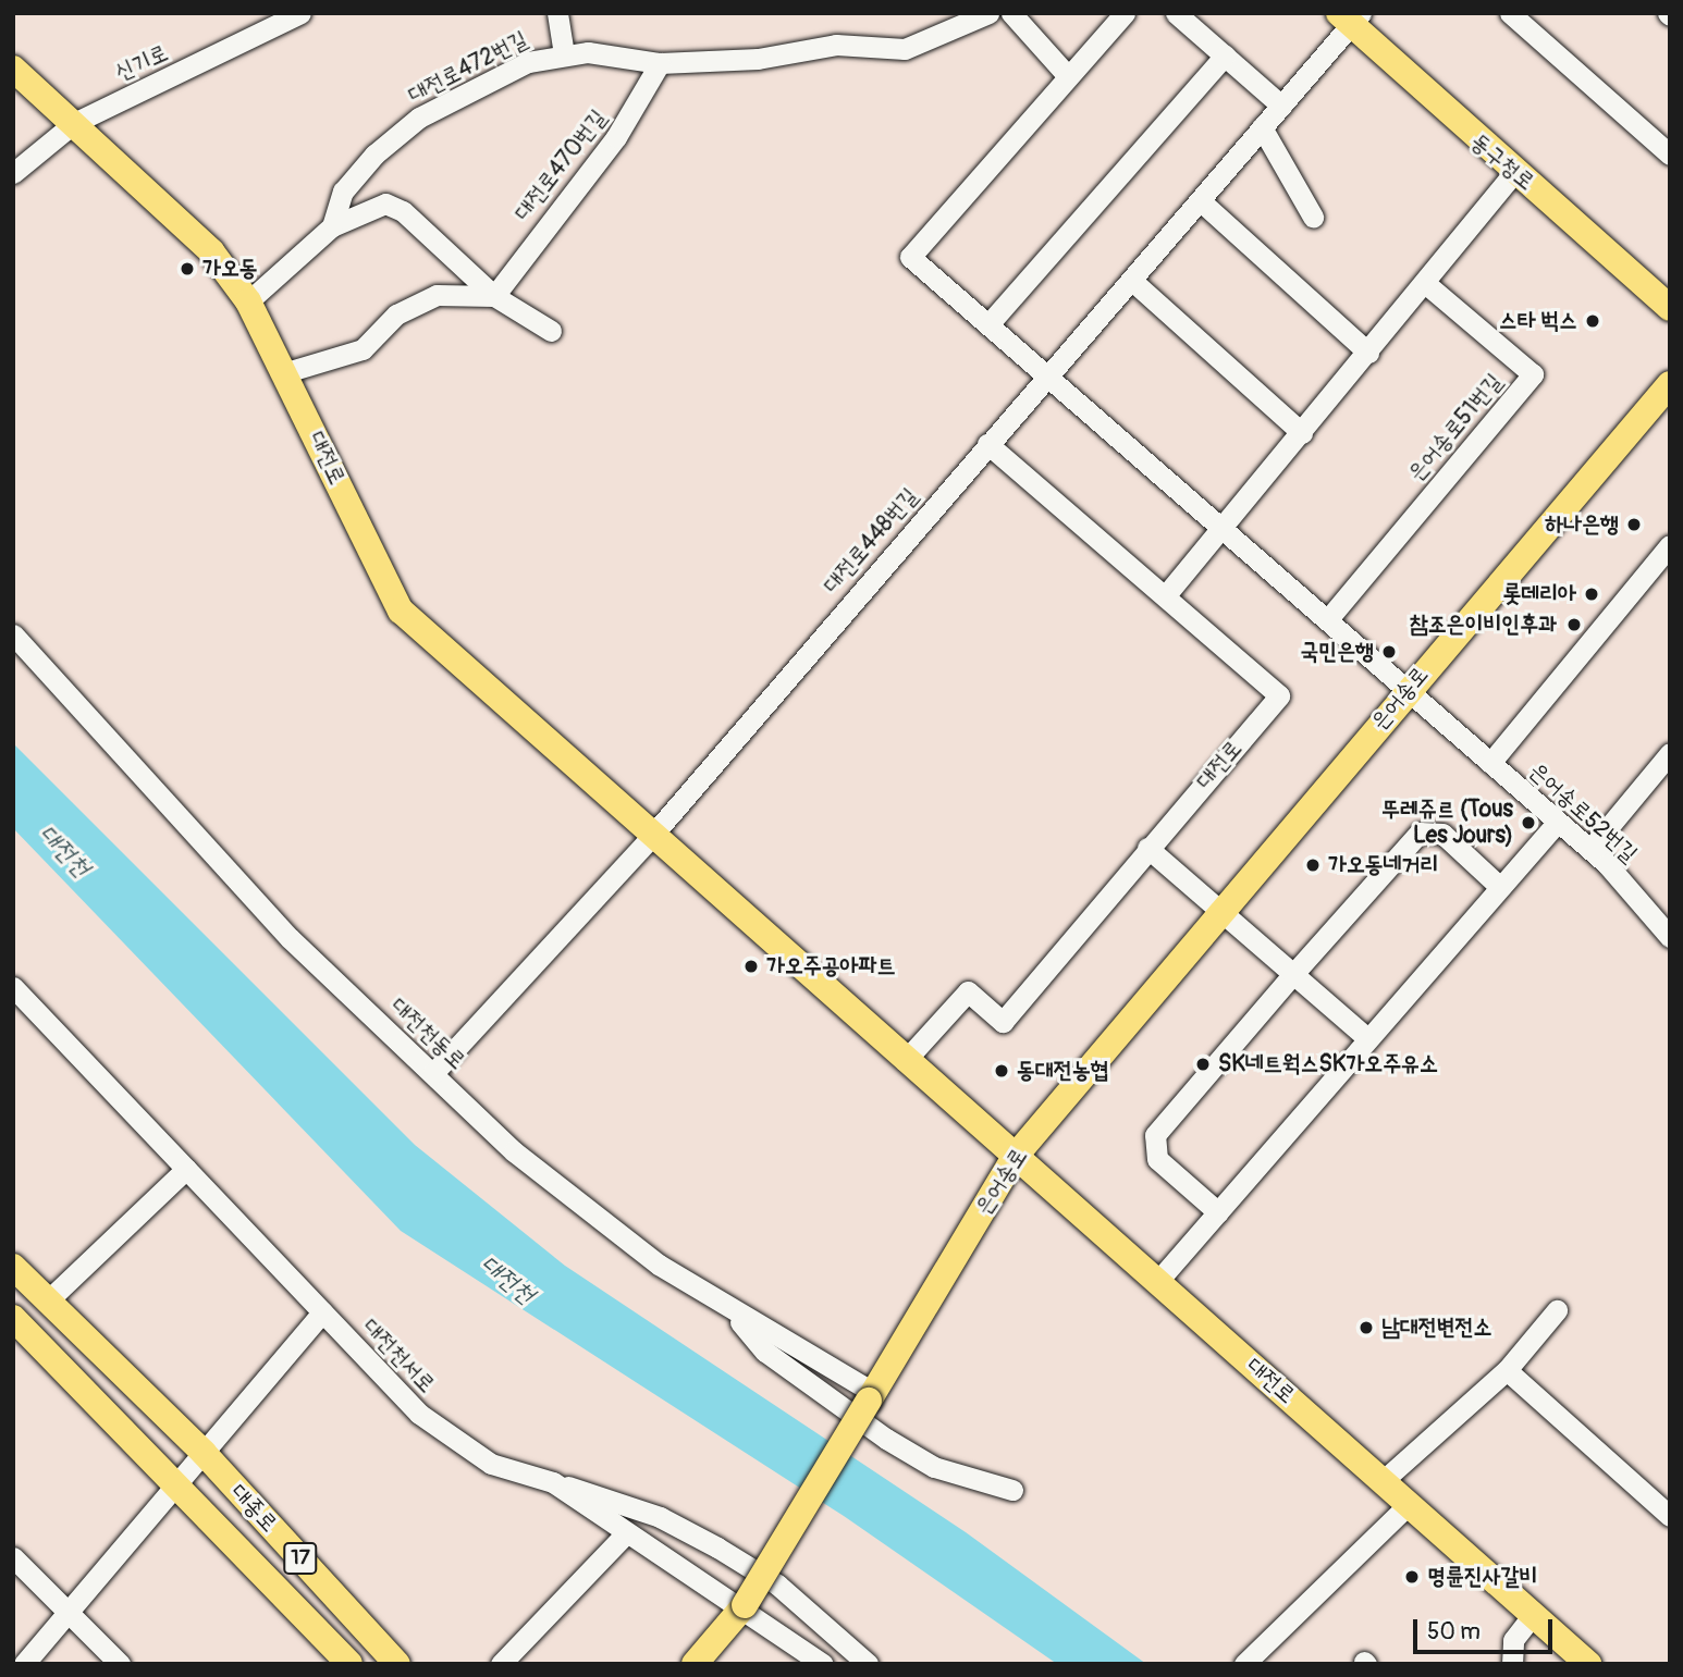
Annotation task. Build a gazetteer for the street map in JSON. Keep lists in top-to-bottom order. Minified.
{"streets":{"main road":["동구청로","대전로","은어송로","대종로","17"],"street":["신기로","대전로472번길","대전로470번길","은어송로51번길","대전로448번길","은어송로52번길","대전천동로","대전천서로"]},"crossings":[["신기로","대전로"],["대전로472번길","대전로470번길"],["대전로472번길","대전로"],["동구청로","대전로448번길"],["대전로","대전로448번길"],["대전로","은어송로"],["은어송로","은어송로52번길"],["은어송로","대전천동로"],["은어송로","대전천서로"]],"water":["대전천"],"places":["가오동","스타 벅스","하나은행","롯데리아","참조은이비인후과","국민은행","뚜레쥬르 (Tous Les Jours)","가오동네거리","가오주공아파트","SK네트웍스SK가오주유소","동대전농협","남대전변전소","명륜진사갈비"],"scale_bar":"50 m"}
